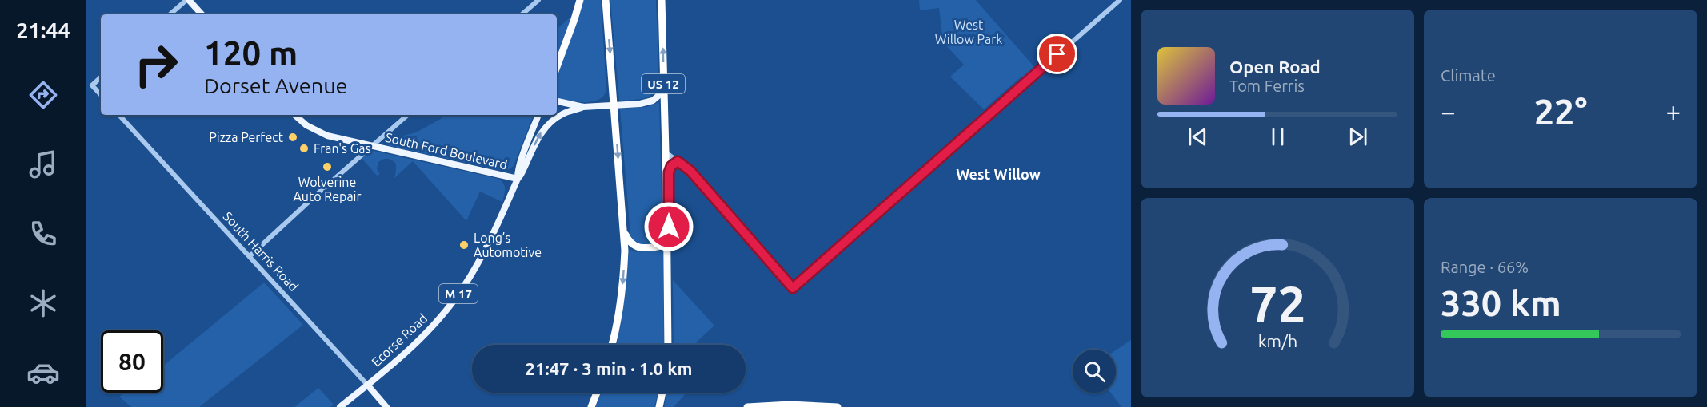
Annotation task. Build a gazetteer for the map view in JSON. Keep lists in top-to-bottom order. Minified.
{"streets":{"highway":["US 12"],"main road":["South Ford Boulevard","South Harris Road","M 17","Ecorse Road"]},"crossings":[["US 12","Ecorse Road"],["South Ford Boulevard","Ecorse Road"],["South Harris Road","Ecorse Road"]],"districts":["West Willow"],"parks":["West Willow Park"],"places":["Pizza Perfect","Fran's Gas","Wolverine Auto Repair","Long’s Automotive"],"page":{"tabs":"21:44","tile":["Climate",["Range · 66%","330 km"]],"turn":["120 m","Dorset Avenue"],"song":["Open Road","Tom Ferris"],"heat":["−","22°","+"],"limit":"80","trip":"21:47 · 3 min · 1.0 km","gauge":["72","km/h"]}}
